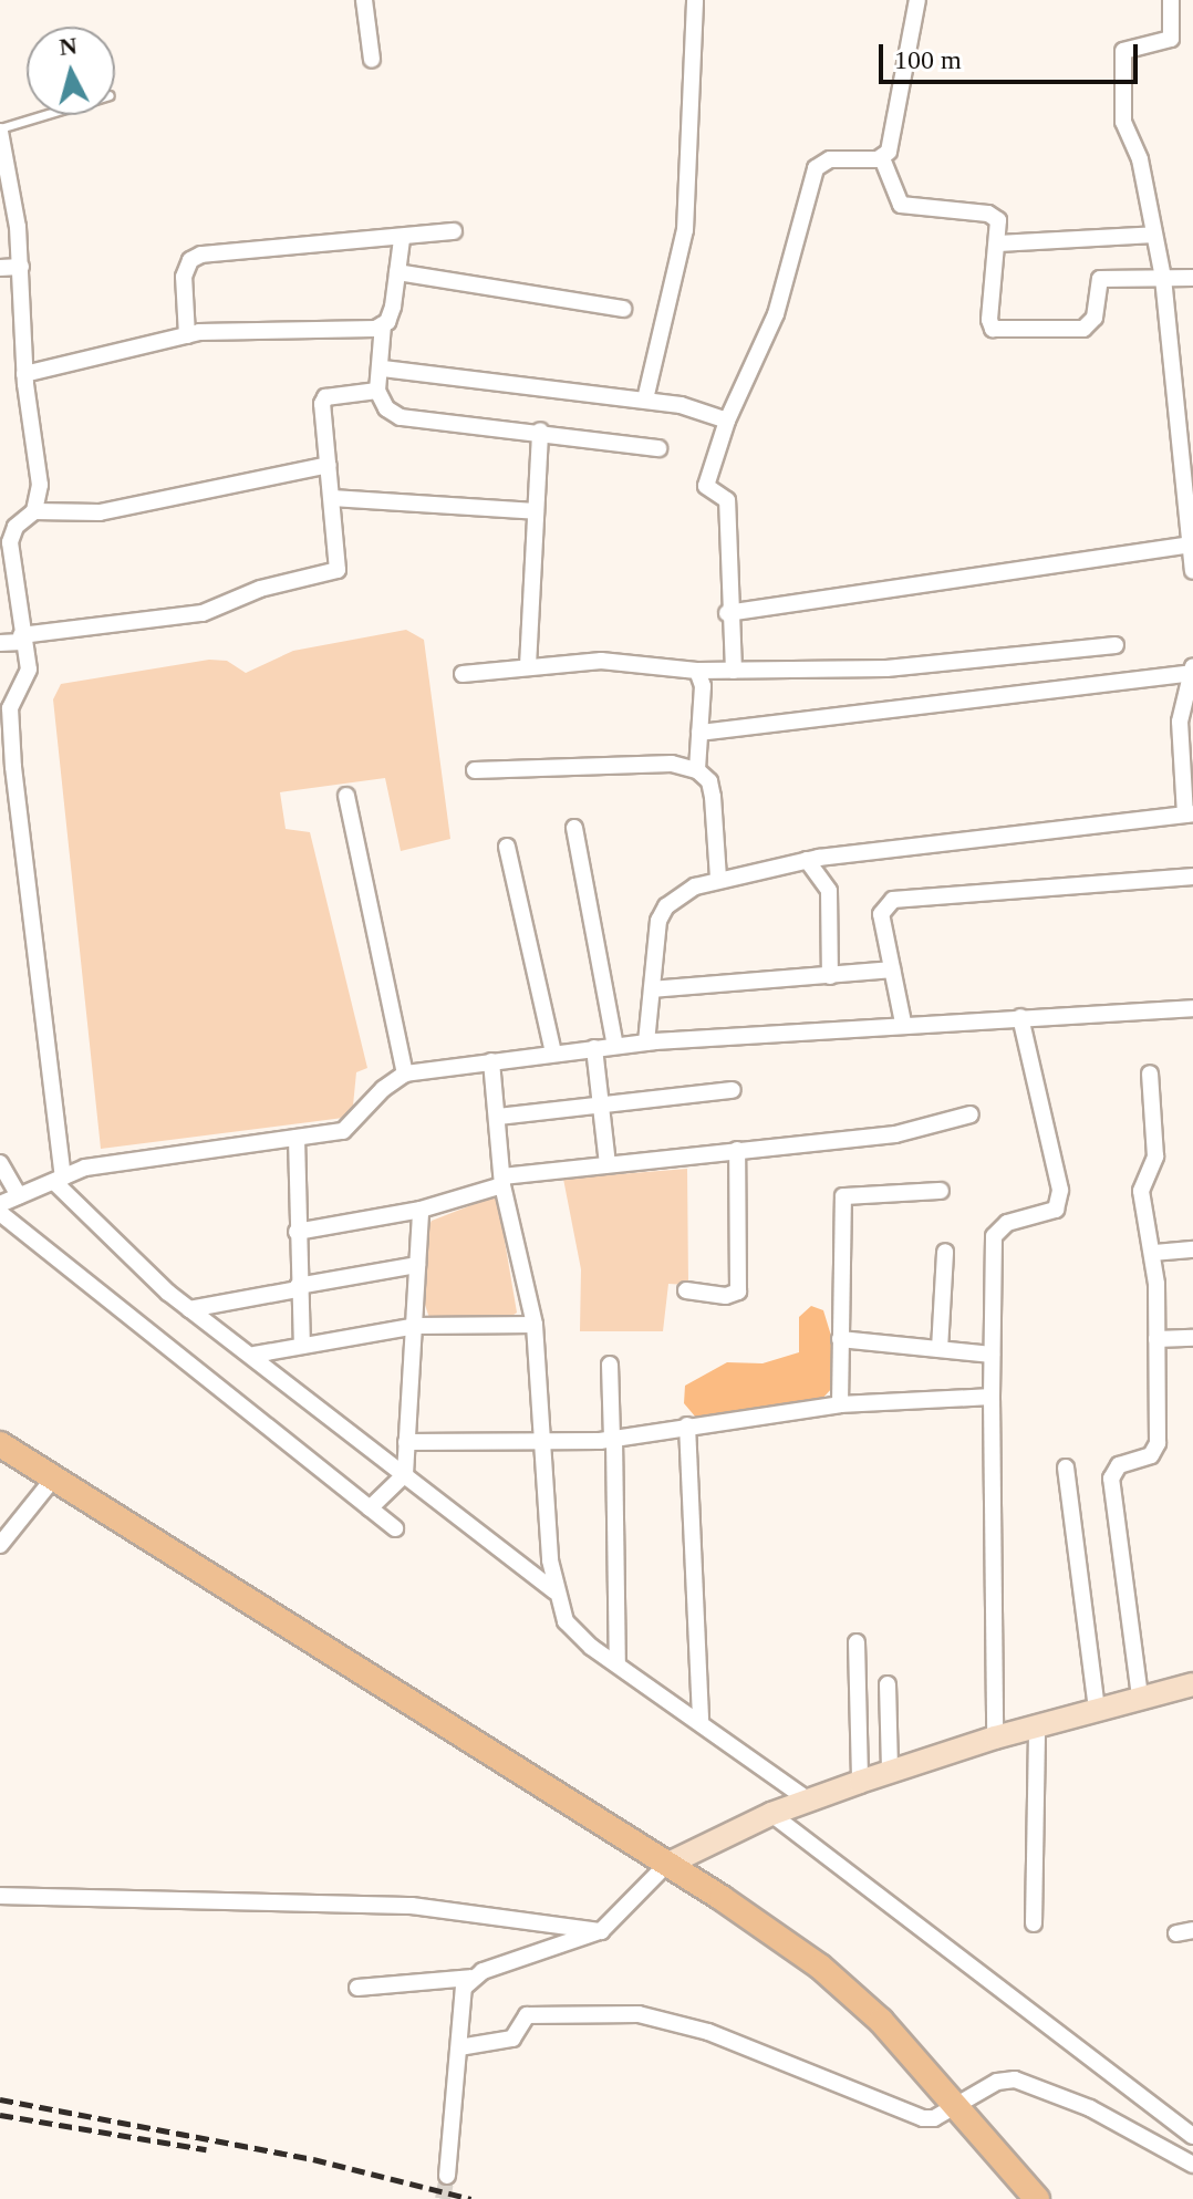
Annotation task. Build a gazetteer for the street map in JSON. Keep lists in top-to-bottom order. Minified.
{"scale_bar":"100 m","north":"top"}
